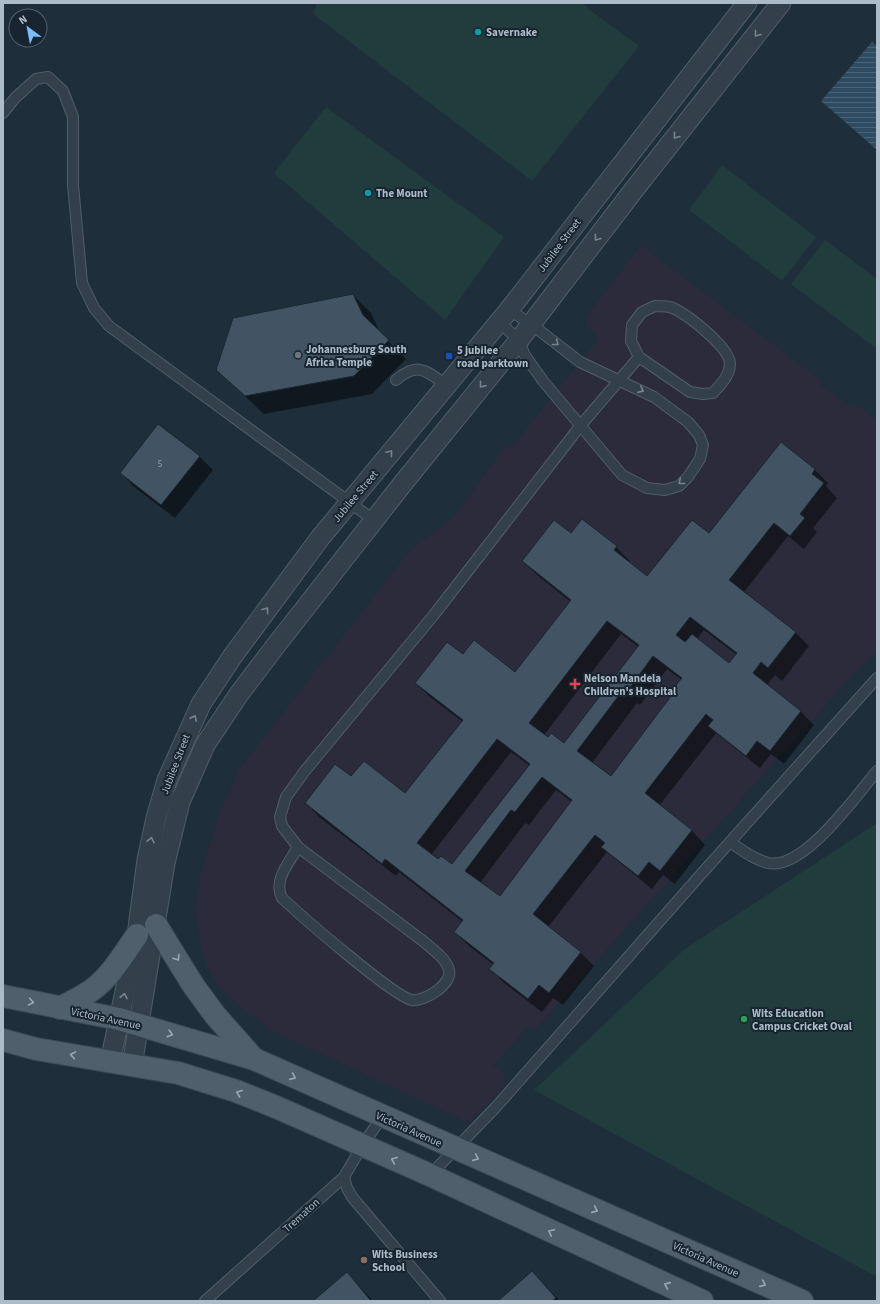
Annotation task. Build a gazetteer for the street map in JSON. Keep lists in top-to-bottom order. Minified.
{"streets":{"main road":["Victoria Avenue"],"street":["Jubilee Street"],"lane":["Trematon"]},"crossings":[["Jubilee Street","Victoria Avenue"],["Victoria Avenue","Trematon"]],"places":{"other":["Savernake","The Mount","Johannesburg South Africa Temple","Wits Education Campus Cricket Oval","Wits Business School"],"transit":["5 jubilee road parktown"],"health":["Nelson Mandela Children's Hospital"]},"house_numbers":["5"],"north":"top left"}
